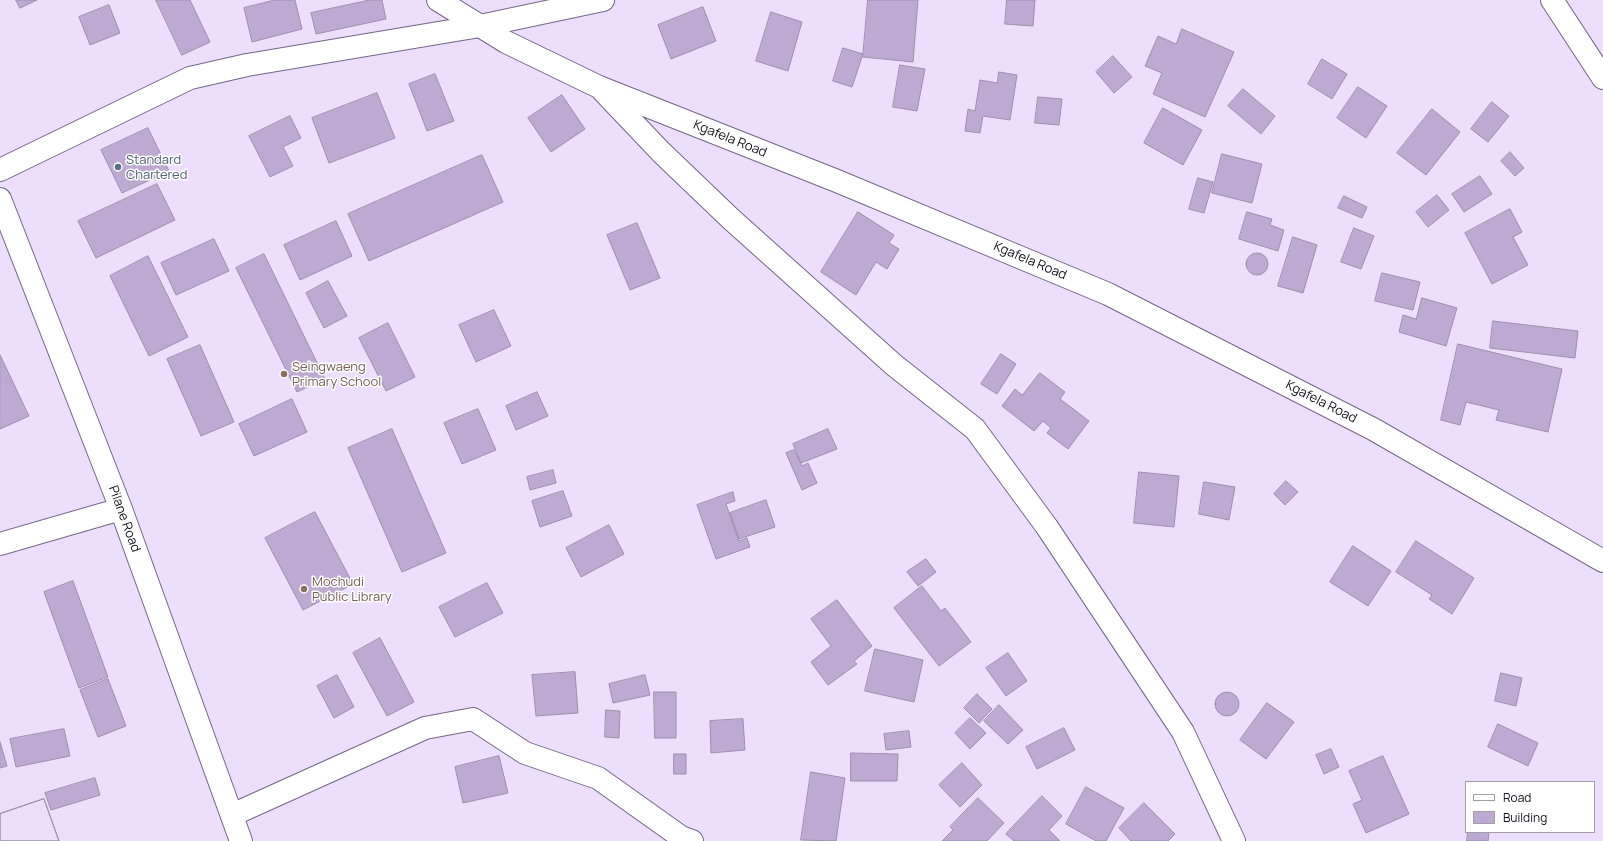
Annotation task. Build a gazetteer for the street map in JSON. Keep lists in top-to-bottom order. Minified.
{"streets":{"street":["Kgafela Road","Pilane Road"]},"places":["Standard Chartered","Seingwaeng Primary School","Mochudi Public Library"],"legend":["Road","Building"]}
